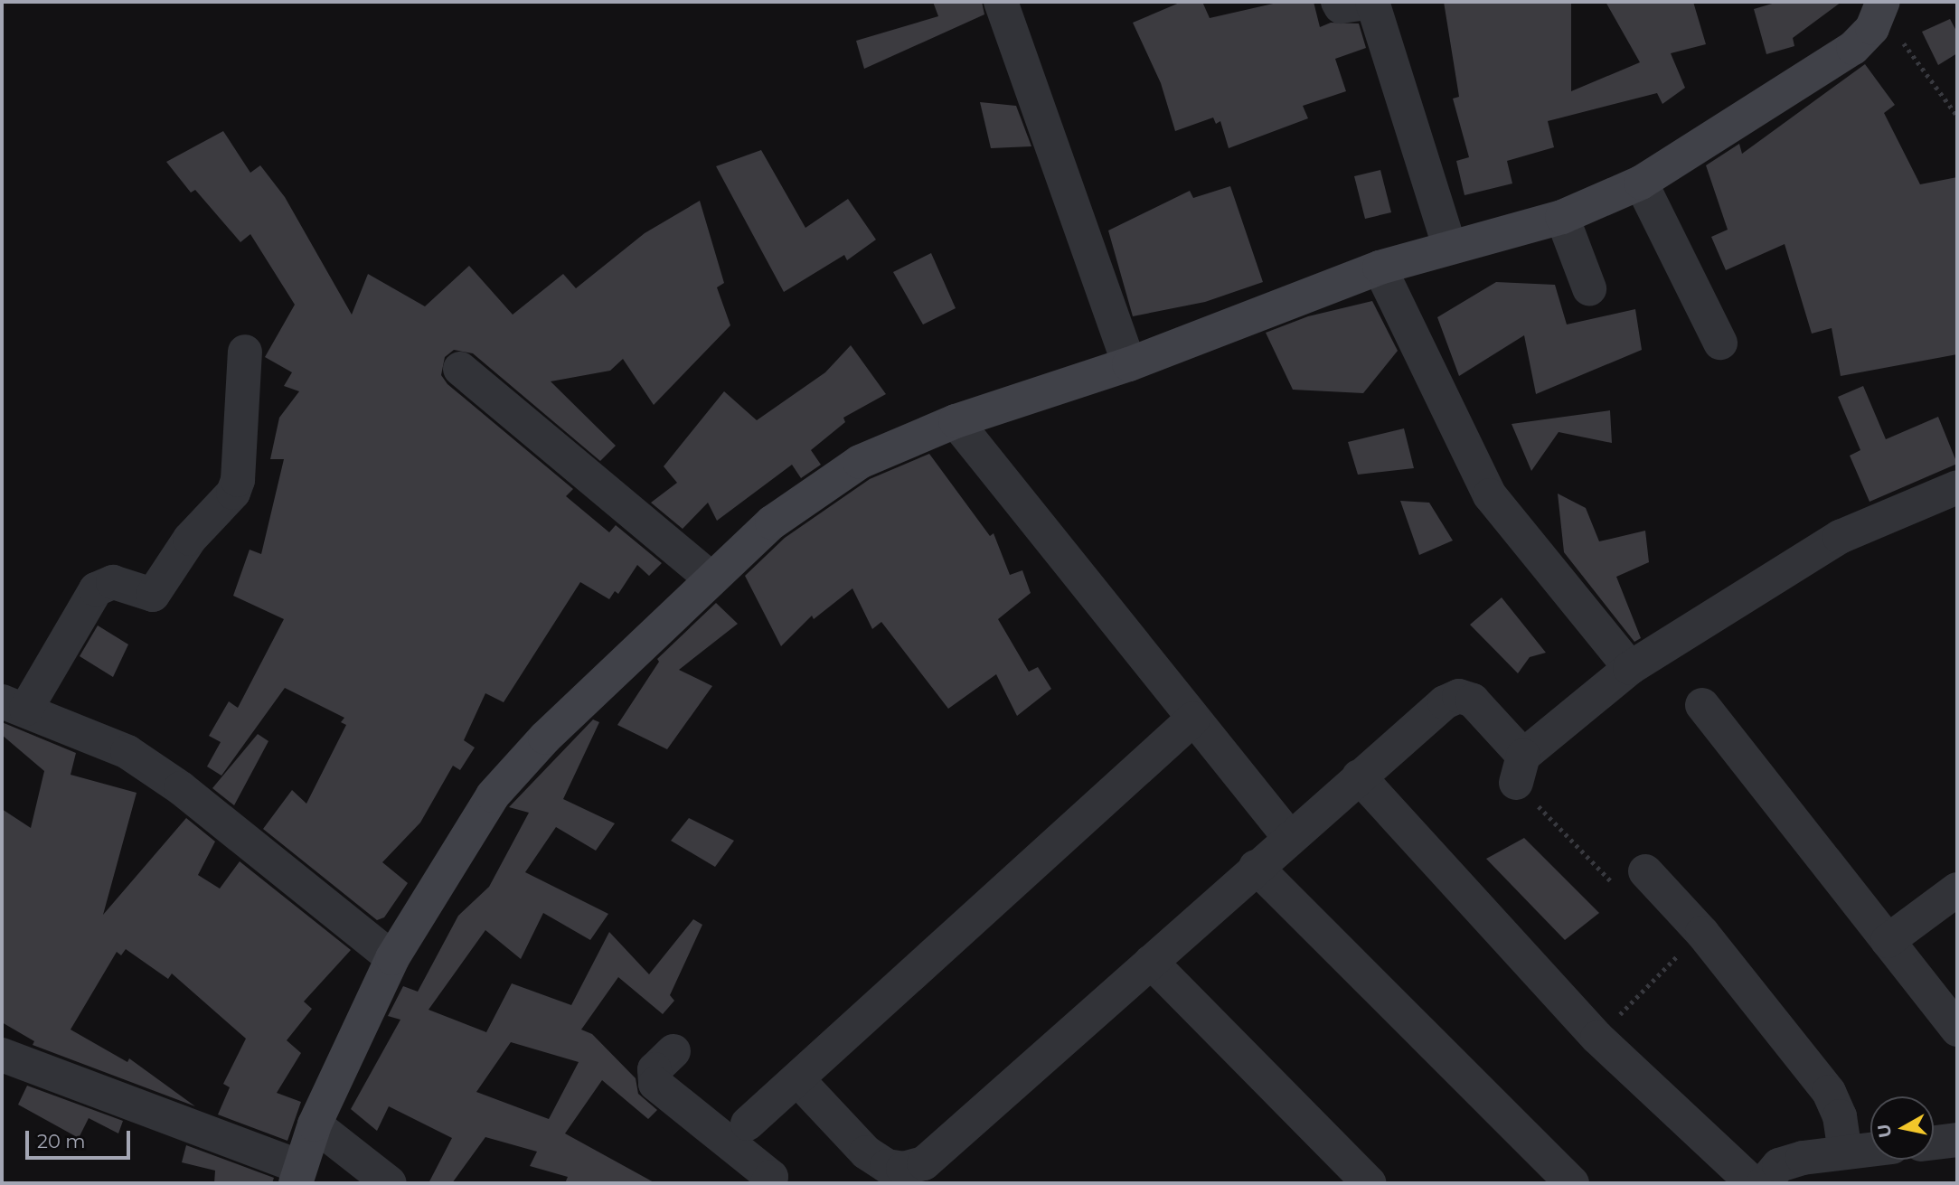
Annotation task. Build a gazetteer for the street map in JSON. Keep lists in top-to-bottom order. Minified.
{"scale_bar":"20 m","north":"left"}
